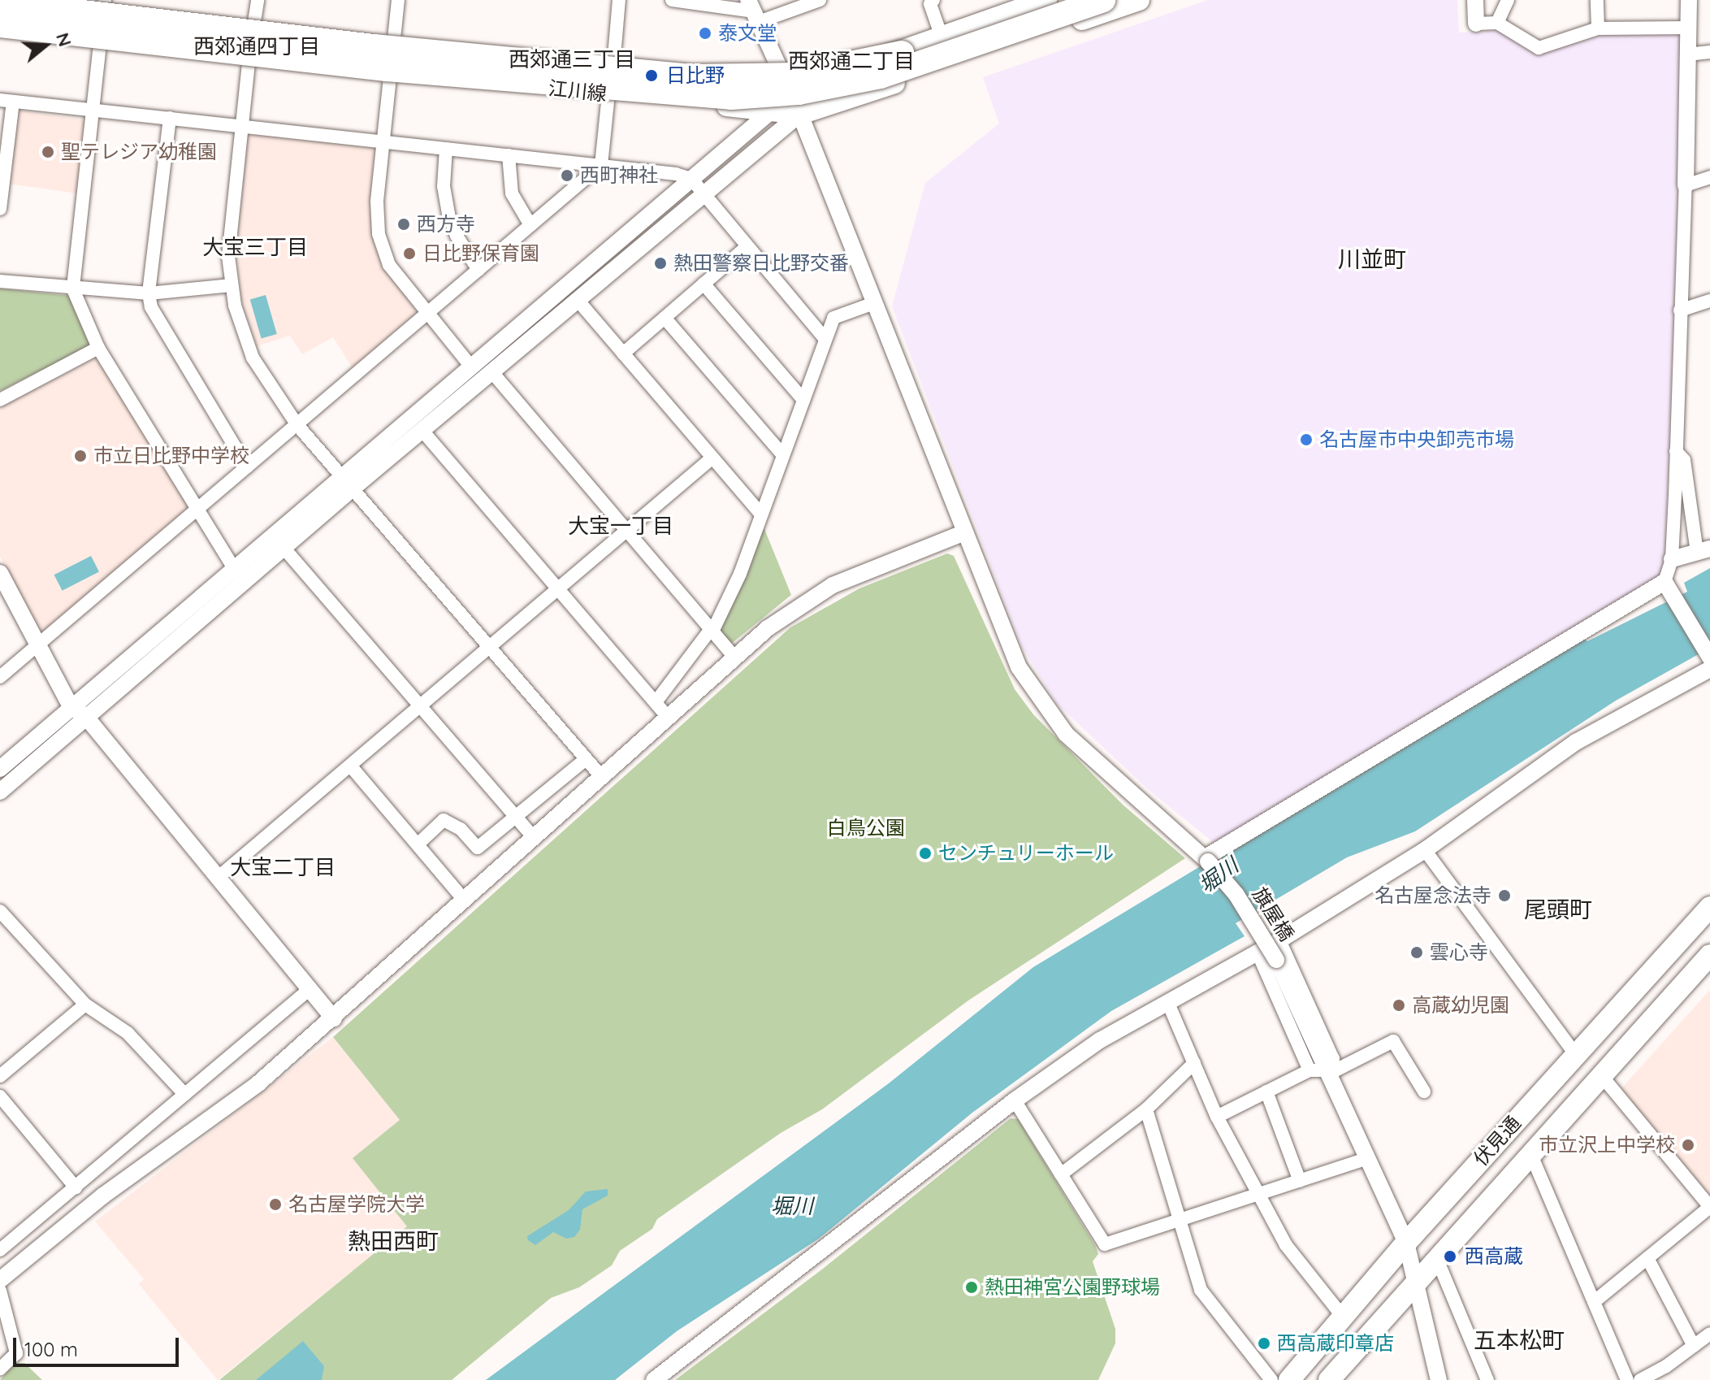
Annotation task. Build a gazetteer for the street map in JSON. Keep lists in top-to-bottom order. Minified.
{"streets":{"main road":["江川線","伏見通"],"street":["旗屋橋"]},"crossings":[["江川線","旗屋橋"],["旗屋橋","伏見通"]],"districts":["西郊通四丁目","西郊通三丁目","西郊通二丁目","大宝三丁目","川並町","大宝一丁目","大宝二丁目","尾頭町","熱田西町","五本松町"],"water":["堀川"],"parks":["白鳥公園"],"places":["泰文堂","日比野","聖テレジア幼稚園","西町神社","西方寺","日比野保育園","熱田警察日比野交番","名古屋市中央卸売市場","市立日比野中学校","センチュリーホール","名古屋念法寺","雲心寺","高蔵幼児園","市立沢上中学校","名古屋学院大学","西高蔵","熱田神宮公園野球場","西高蔵印章店"],"scale_bar":"100 m","north":"right"}
